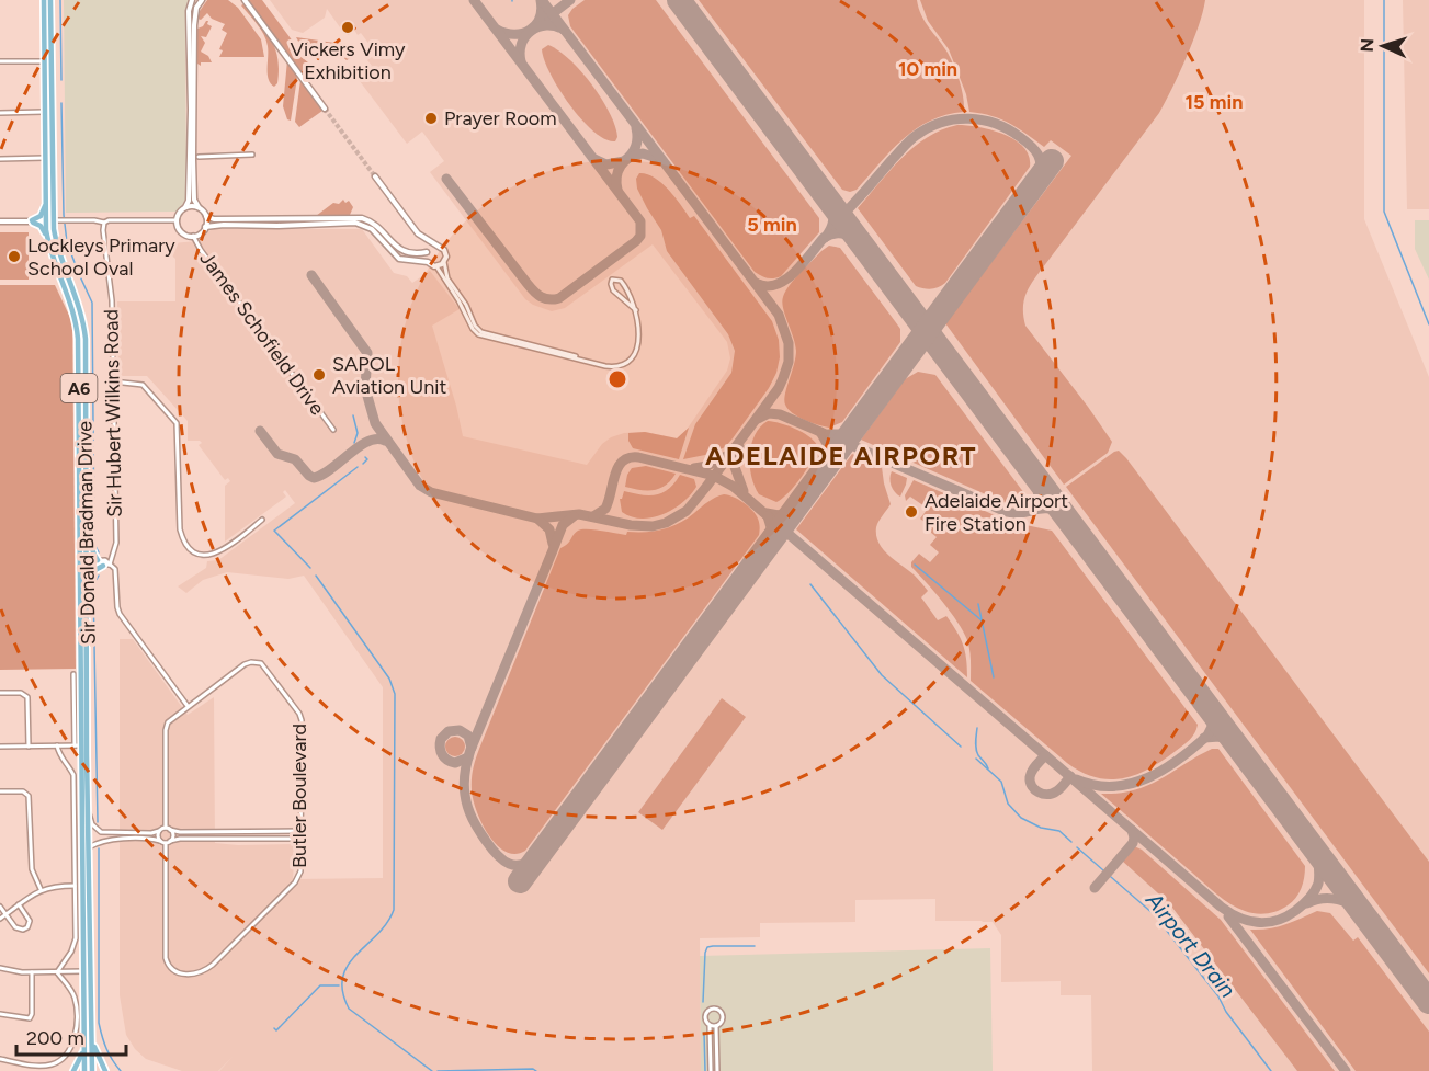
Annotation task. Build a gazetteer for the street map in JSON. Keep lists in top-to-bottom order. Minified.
{"streets":{"main road":["A6","Sir Donald Bradman Drive"],"street":["James Schofield Drive","Sir Hubert Wilkins Road","Butler Boulevard"]},"districts":["ADELAIDE AIRPORT"],"water":["Airport Drain"],"places":["Vickers Vimy Exhibition","Prayer Room","Lockleys Primary School Oval","SAPOL Aviation Unit","Adelaide Airport Fire Station"],"scale_bar":"200 m","north":"left","rings":["10 min","15 min","5 min"]}
